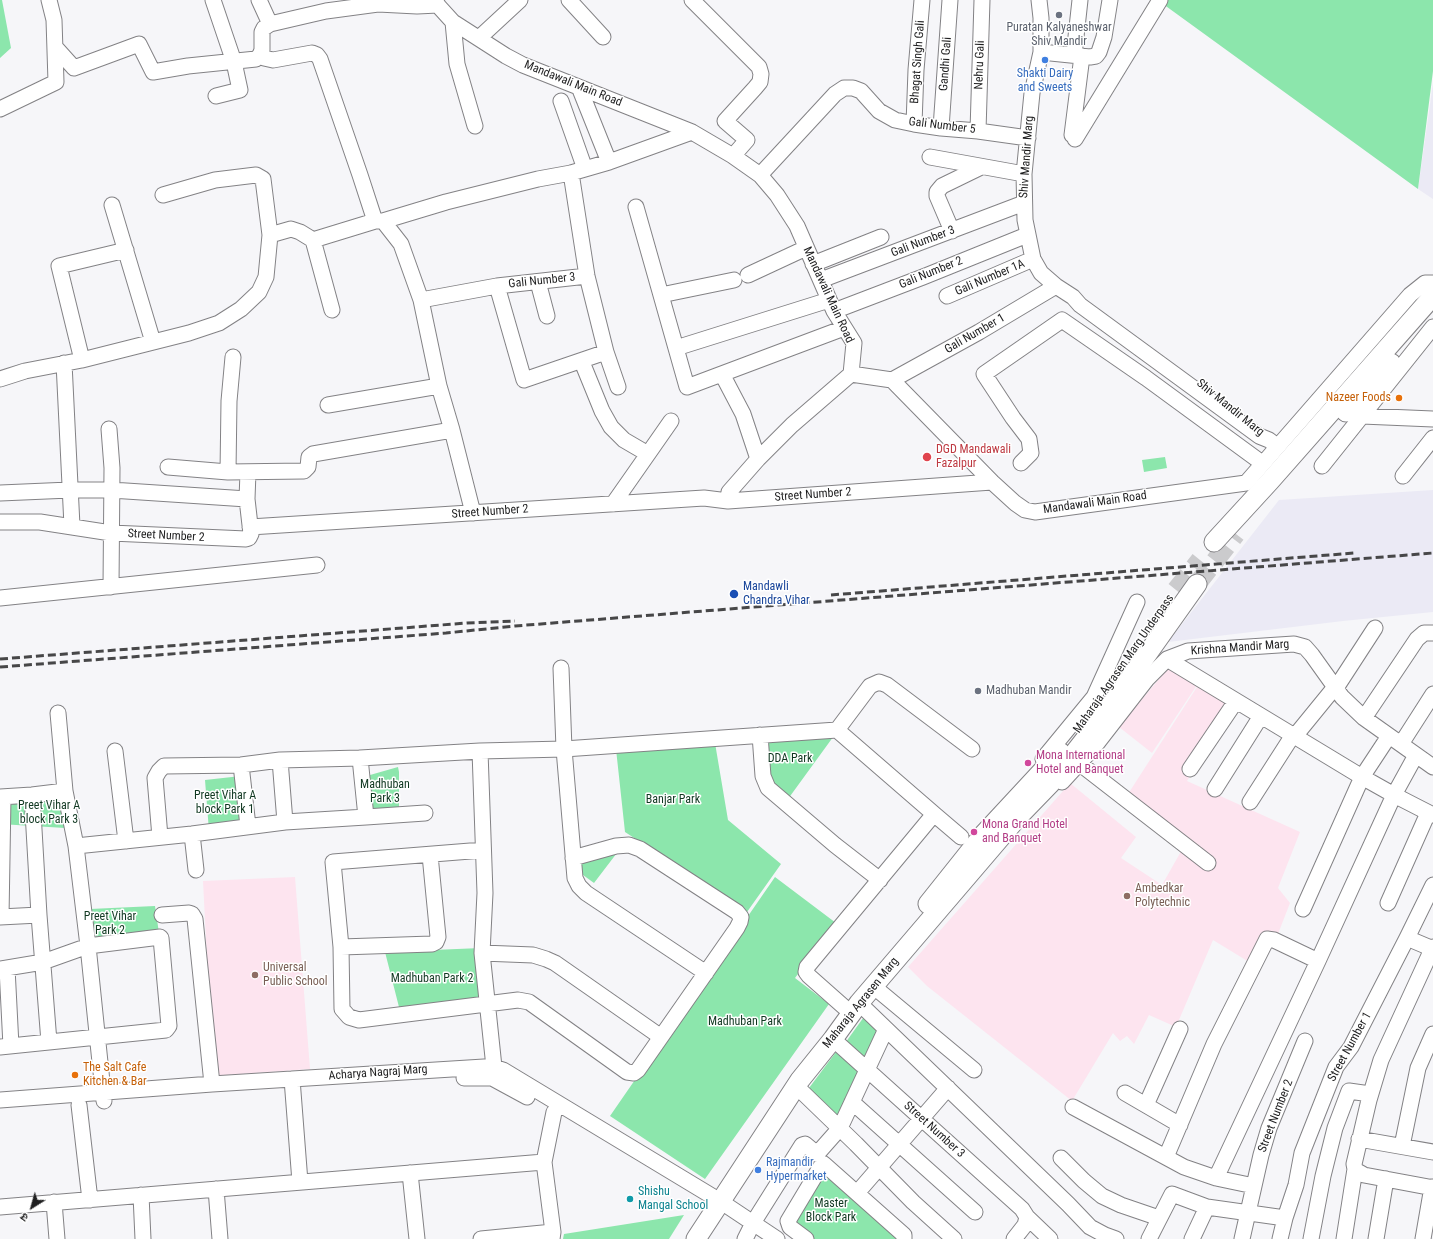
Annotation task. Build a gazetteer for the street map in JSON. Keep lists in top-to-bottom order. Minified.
{"streets":{"main road":["Maharaja Agrasen Marg Underpass","Maharaja Agrasen Marg"],"street":["Bhagat Singh Gali","Gandhi Gali","Nehru Gali","Mandawali Main Road","Gali Number 5","Shiv Mandir Marg","Gali Number 3","Gali Number 2","Gali Number 1A","Gali Number 1","Street Number 2","Krishna Mandir Marg","Street Number 1","Acharya Nagraj Marg","Street Number 3"]},"crossings":[["Bhagat Singh Gali","Gali Number 5"],["Gandhi Gali","Gali Number 5"],["Nehru Gali","Gali Number 5"],["Mandawali Main Road","Gali Number 5"],["Mandawali Main Road","Shiv Mandir Marg"],["Mandawali Main Road","Gali Number 3"],["Mandawali Main Road","Gali Number 2"],["Mandawali Main Road","Gali Number 1"],["Mandawali Main Road","Street Number 2"],["Gali Number 5","Shiv Mandir Marg"],["Shiv Mandir Marg","Gali Number 3"],["Shiv Mandir Marg","Gali Number 2"],["Shiv Mandir Marg","Gali Number 1A"],["Shiv Mandir Marg","Gali Number 1"],["Maharaja Agrasen Marg Underpass","Maharaja Agrasen Marg"],["Maharaja Agrasen Marg","Acharya Nagraj Marg"],["Maharaja Agrasen Marg","Street Number 3"]],"parks":["DDA Park","Madhuban Park 3","Preet Vihar A block Park 1","Banjar Park","Preet Vihar A block Park 3","Preet Vihar Park 2","Madhuban Park 2","Madhuban Park","Master Block Park"],"places":["Puratan Kalyaneshwar Shiv Mandir","Shakti Dairy and Sweets","Nazeer Foods","DGD Mandawali Fazalpur","Mandawli Chandra Vihar","Madhuban Mandir","Mona International Hotel and Banquet","Mona Grand Hotel and Banquet","Ambedkar Polytechnic","Universal Public School","The Salt Cafe Kitchen & Bar","Rajmandir Hypermarket","Shishu Mangal School"],"north":"bottom left"}
